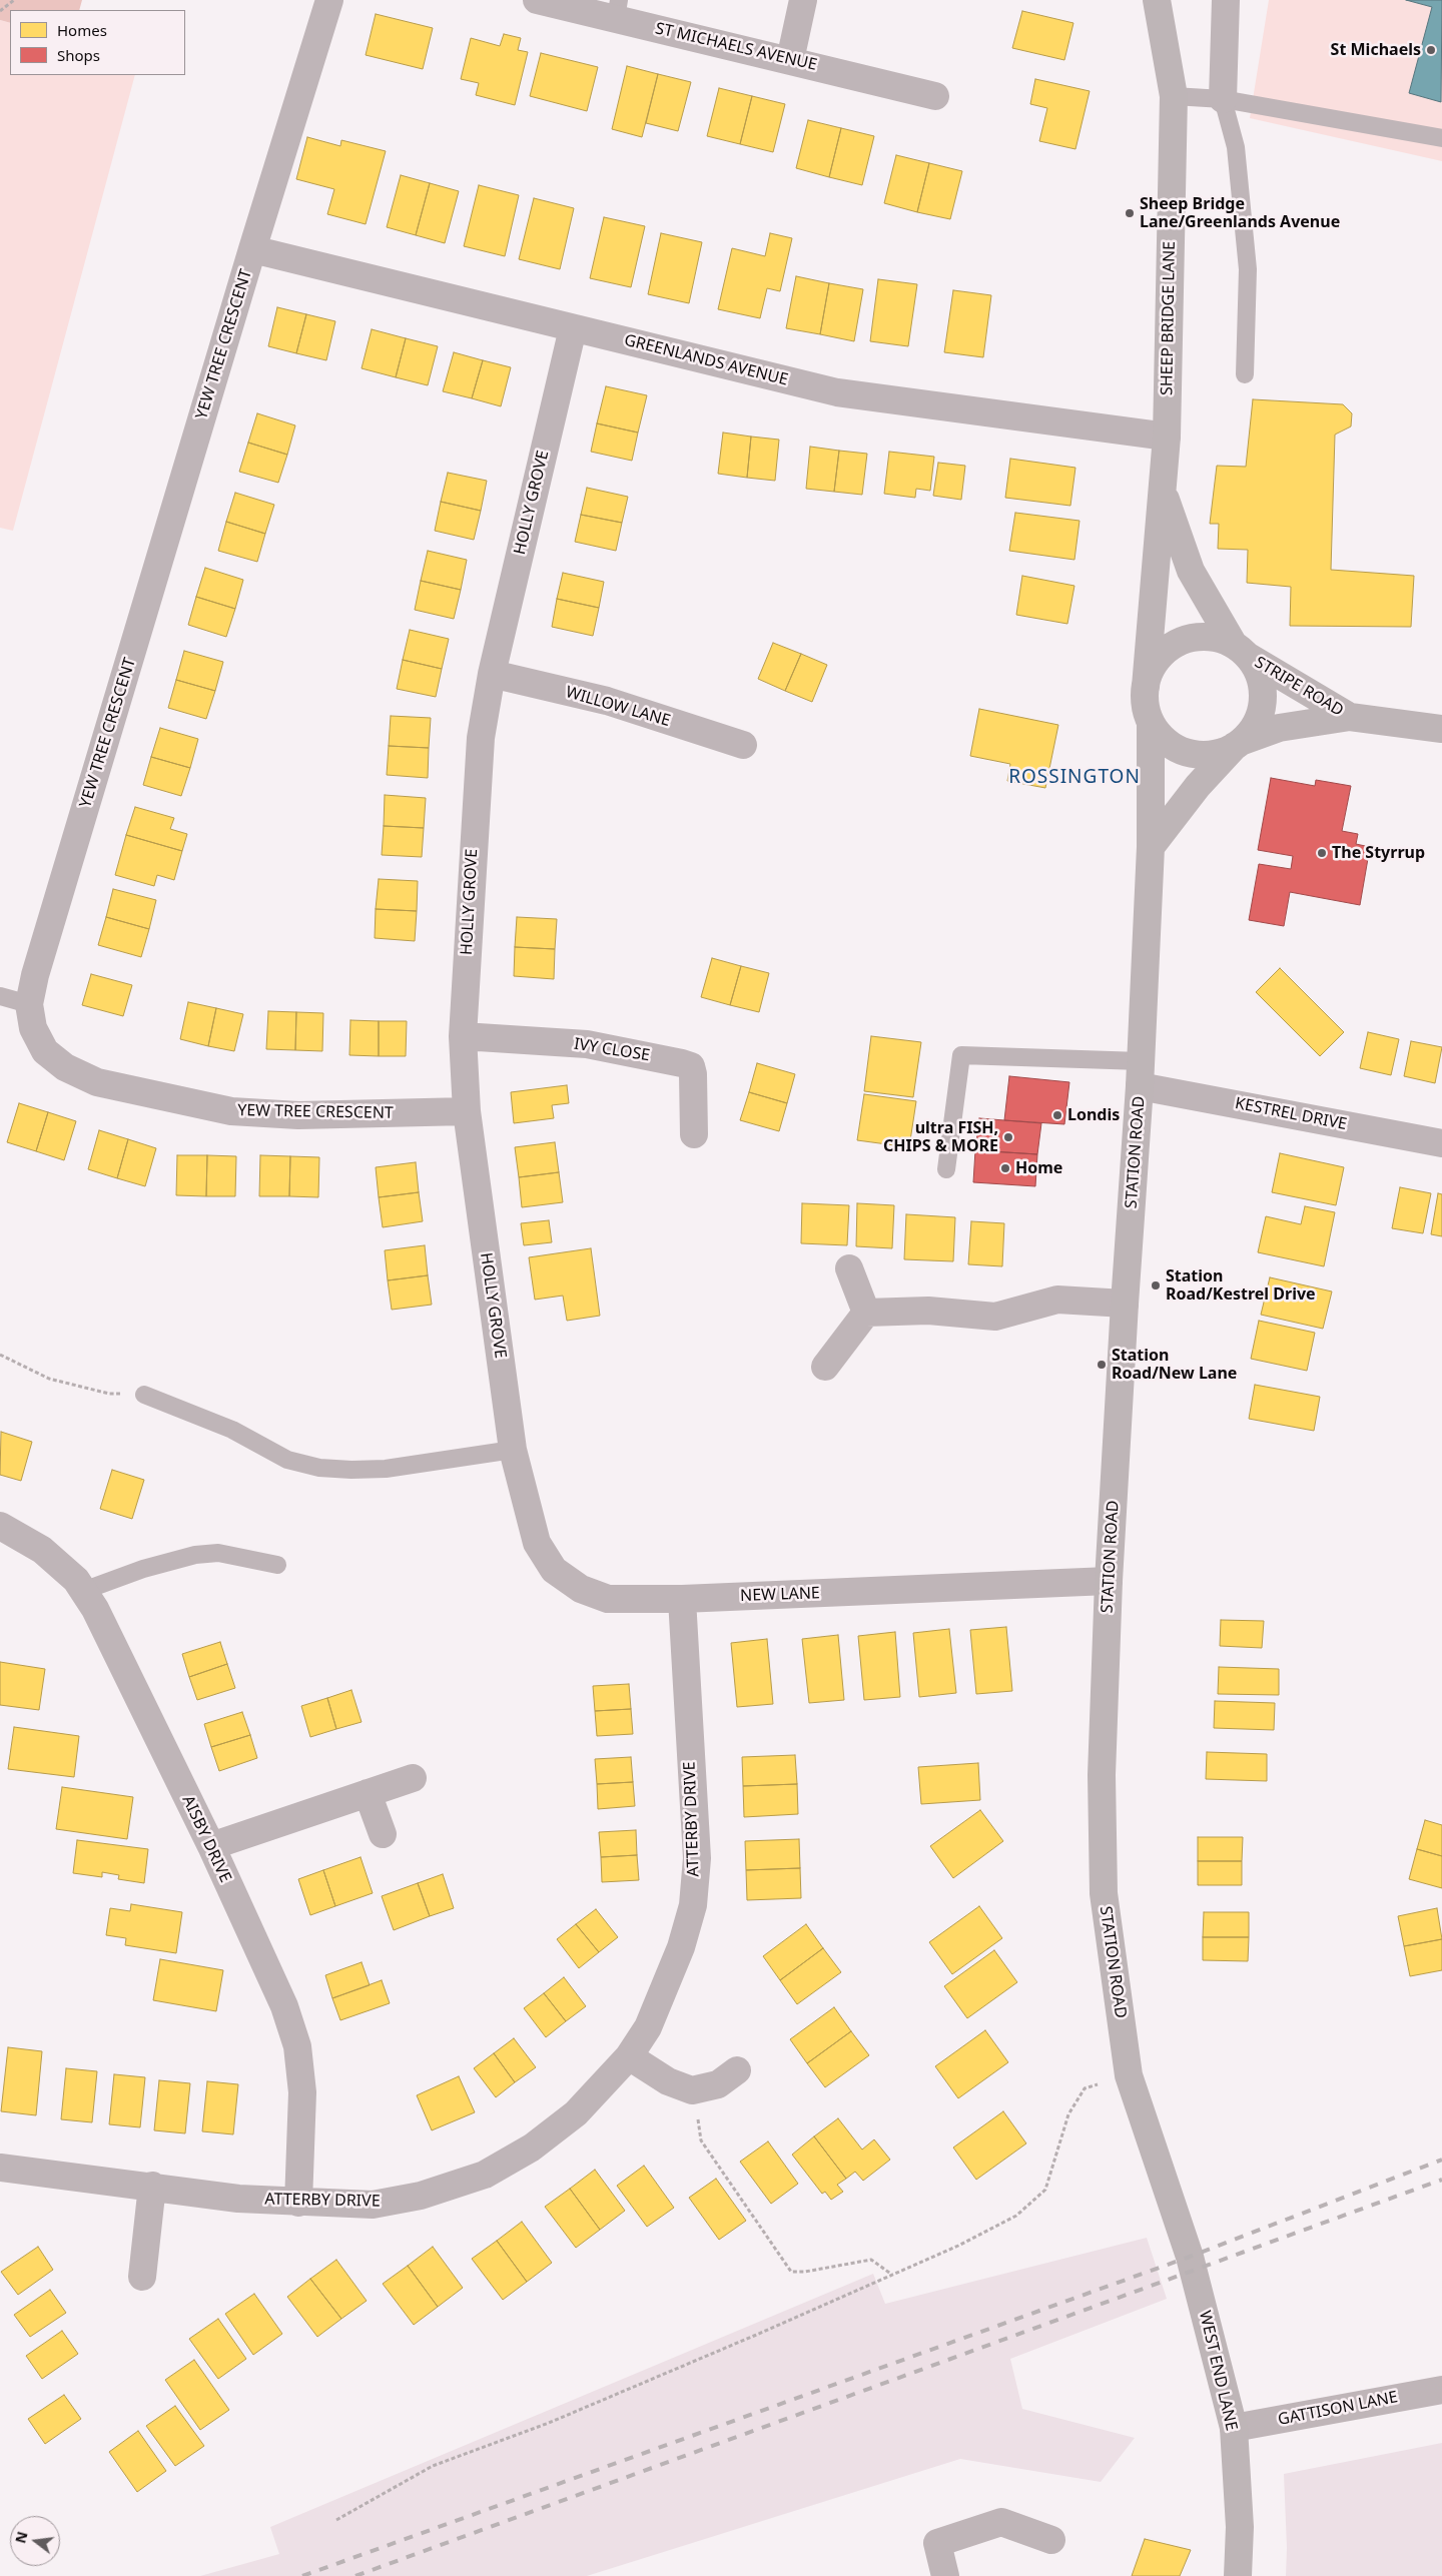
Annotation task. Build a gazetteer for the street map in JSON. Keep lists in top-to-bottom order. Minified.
{"streets":{"street":["ST MICHAELS AVENUE","SHEEP BRIDGE LANE","YEW TREE CRESCENT","GREENLANDS AVENUE","HOLLY GROVE","STRIPE ROAD","WILLOW LANE","IVY CLOSE","KESTREL DRIVE","STATION ROAD","NEW LANE","ATTERBY DRIVE","AISBY DRIVE","WEST END LANE","GATTISON LANE"]},"crossings":[["SHEEP BRIDGE LANE","GREENLANDS AVENUE"],["SHEEP BRIDGE LANE","STRIPE ROAD"],["SHEEP BRIDGE LANE","STATION ROAD"],["YEW TREE CRESCENT","GREENLANDS AVENUE"],["YEW TREE CRESCENT","HOLLY GROVE"],["GREENLANDS AVENUE","HOLLY GROVE"],["HOLLY GROVE","WILLOW LANE"],["HOLLY GROVE","IVY CLOSE"],["HOLLY GROVE","NEW LANE"],["STRIPE ROAD","STATION ROAD"],["KESTREL DRIVE","STATION ROAD"],["STATION ROAD","NEW LANE"],["STATION ROAD","WEST END LANE"],["NEW LANE","ATTERBY DRIVE"],["ATTERBY DRIVE","AISBY DRIVE"],["WEST END LANE","GATTISON LANE"]],"districts":["ROSSINGTON"],"places":["St Michaels","Sheep Bridge Lane/Greenlands Avenue","The Styrrup","Londis","ultra FISH, CHIPS & MORE","Home","Station Road/Kestrel Drive","Station Road/New Lane"],"legend":["Homes","Shops"],"north":"left"}
